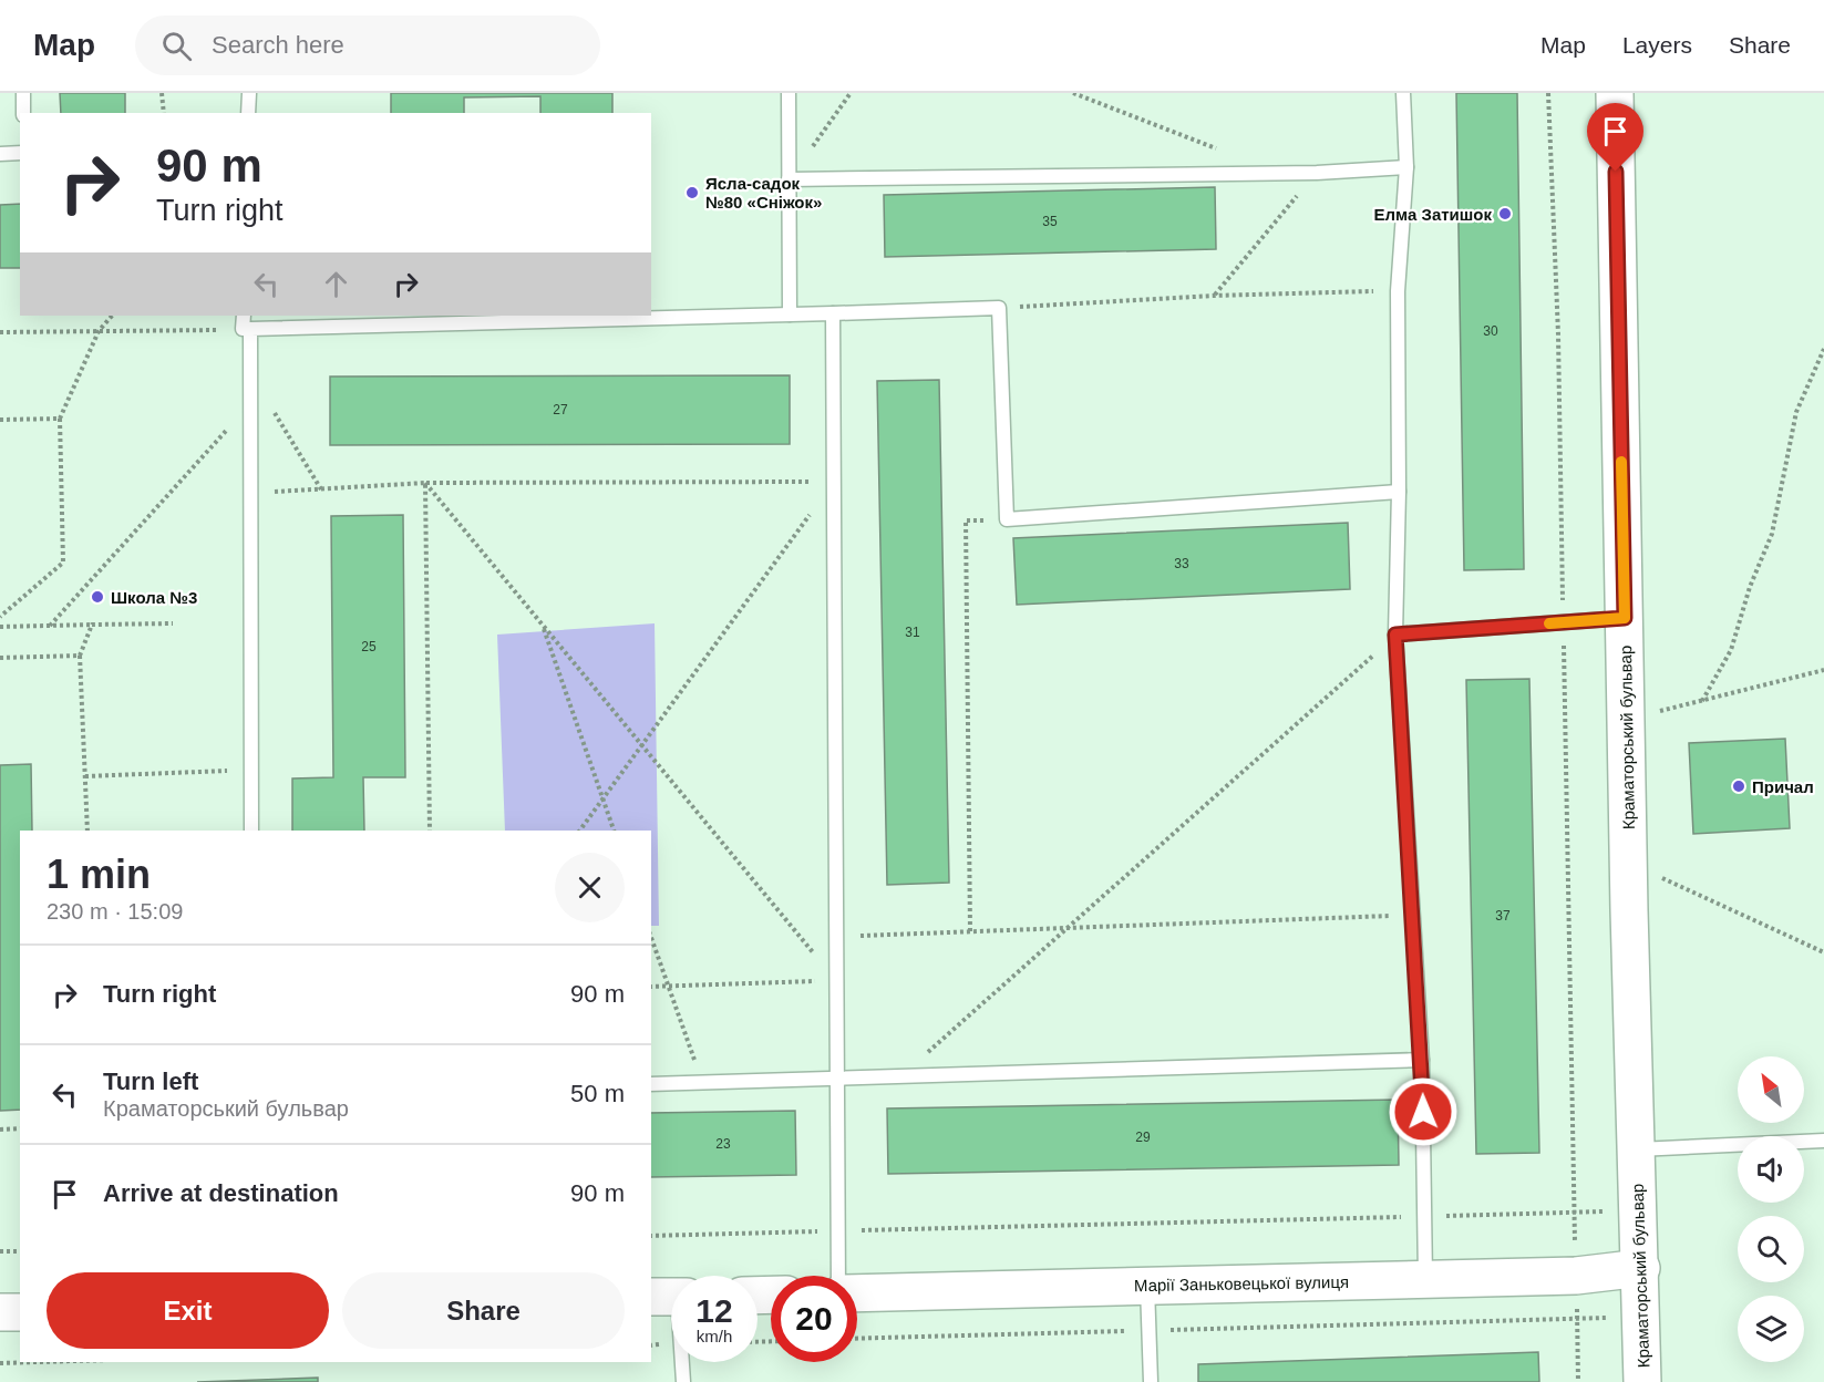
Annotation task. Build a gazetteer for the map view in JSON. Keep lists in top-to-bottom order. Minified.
{"streets":{"street":["Краматорський бульвар","Марії Заньковецької вулиця"]},"crossings":[["Краматорський бульвар","Марії Заньковецької вулиця"]],"places":["Ясла-садок №80 «Сніжок»","Елма Затишок","Школа №3","Причал"],"house_numbers":["35","30","27","33","31","25","37","29","23"],"north":"top left","page":{"header":"Map","search":"Search here","nav":["Map","Layers","Share"],"turn":["90 m","Turn right"],"heading":["1 min","230 m · 15:09"],"list":[{"name":"Turn right","value":"90 m"},{"name":"Turn left","note":"Краматорський бульвар","value":"50 m"},{"name":"Arrive at destination","value":"90 m"}],"buttons":["Exit","Share"],"speed":"12 km/h","limit":"20"}}
